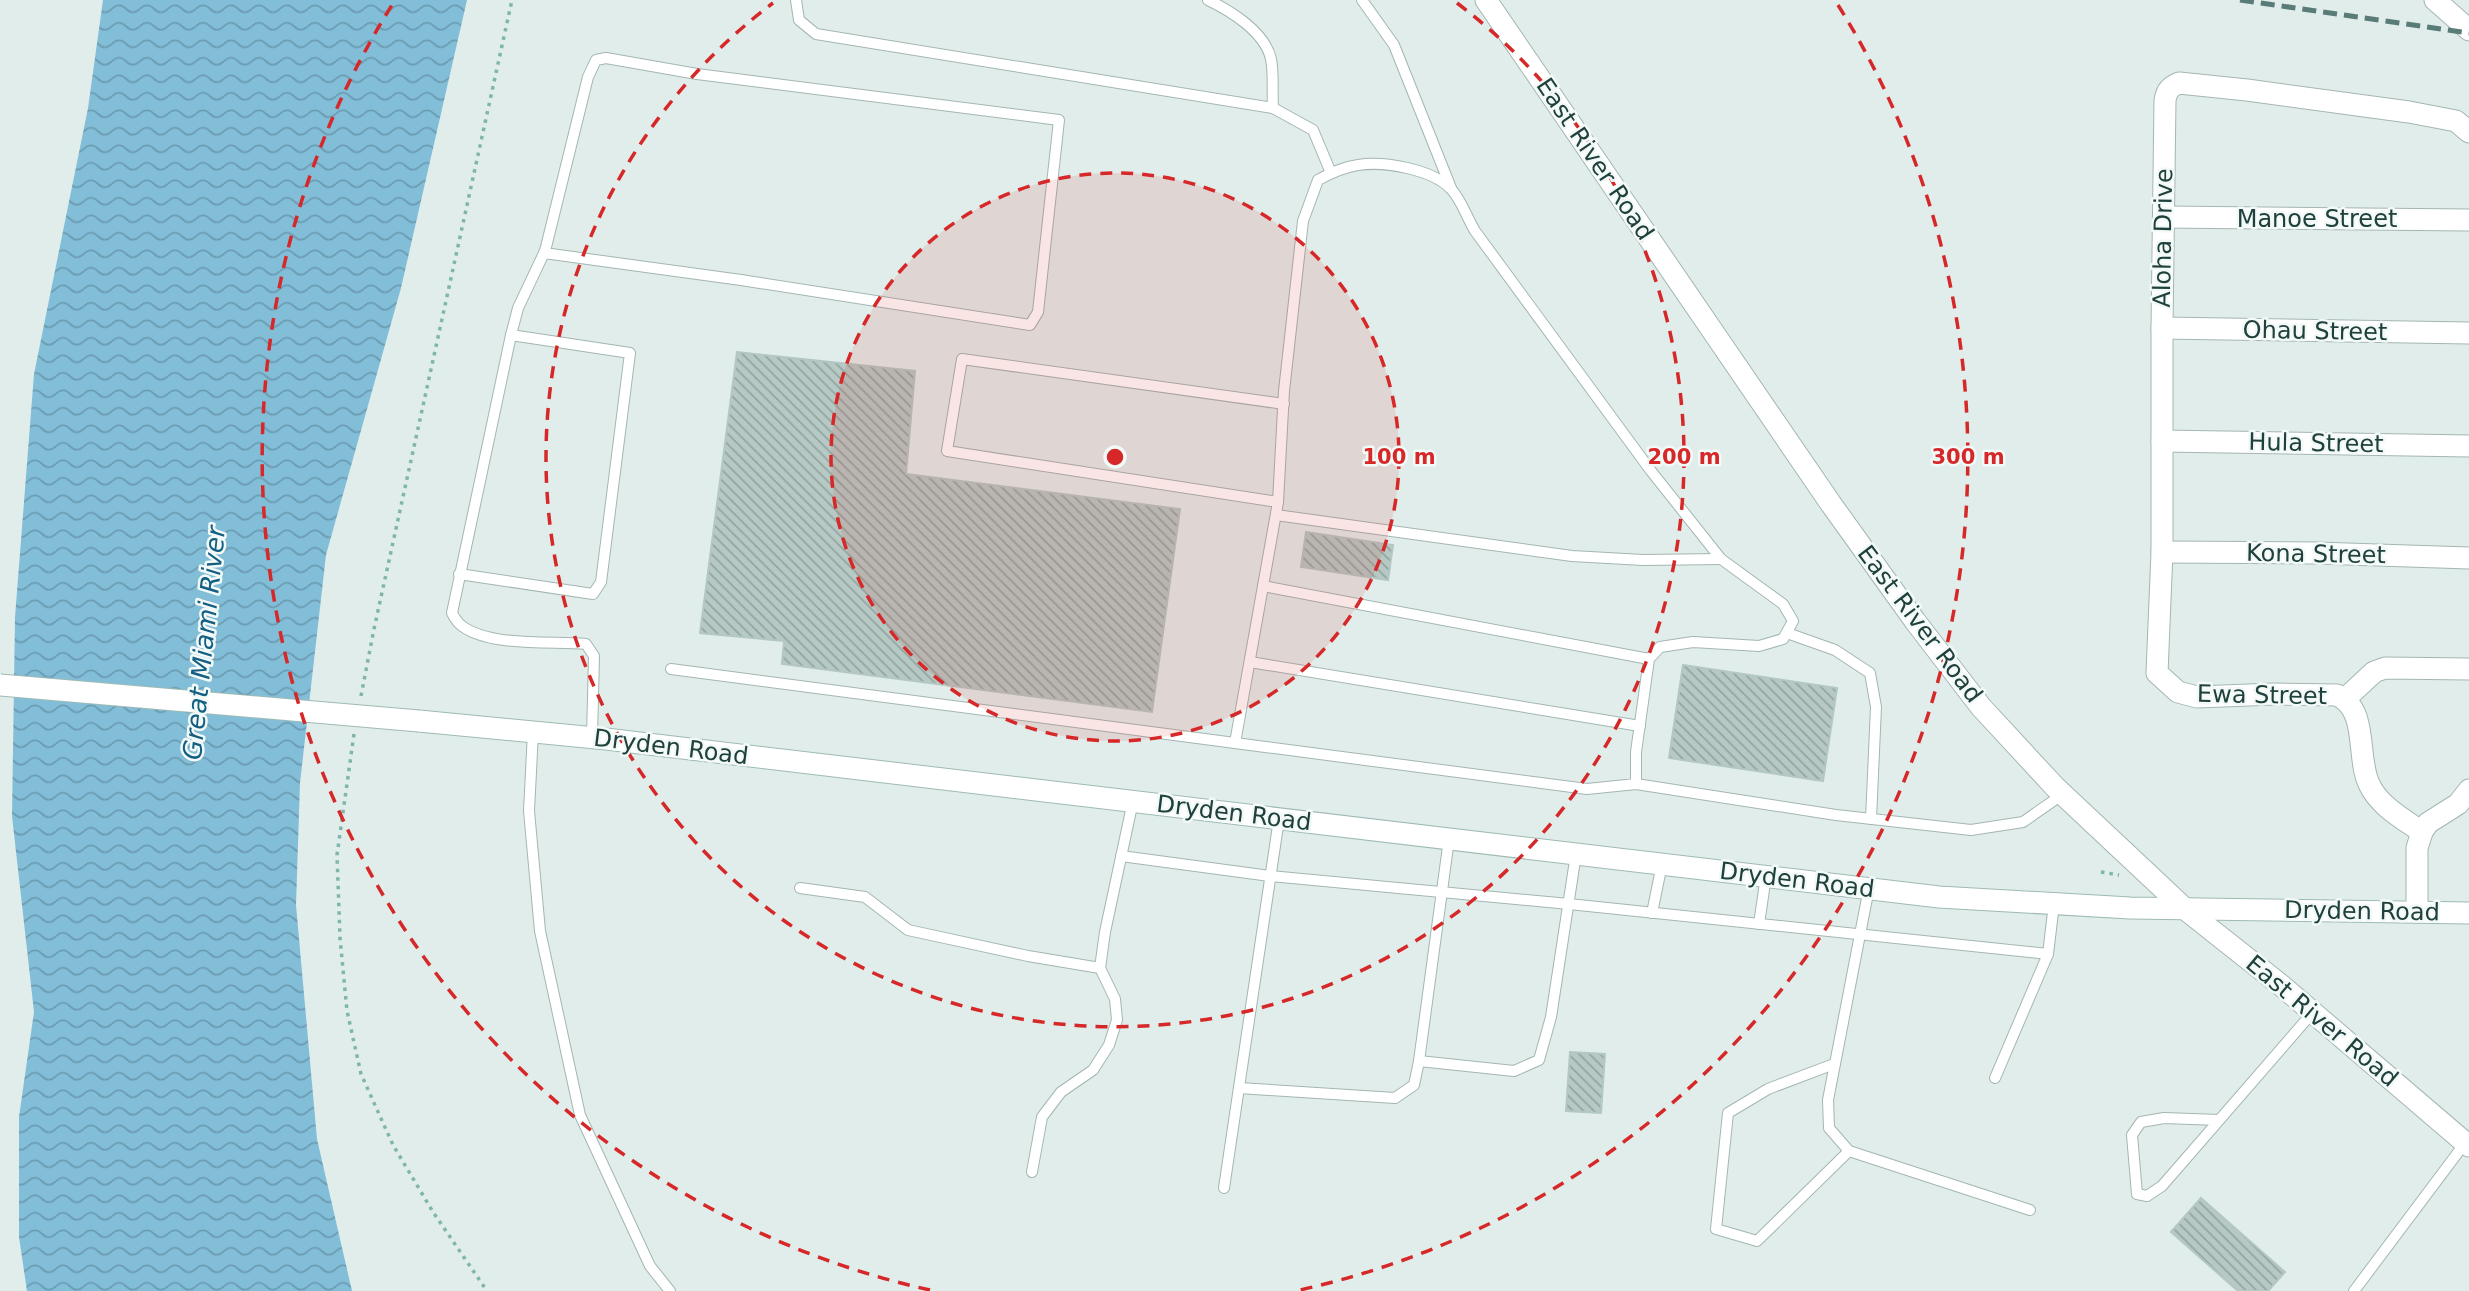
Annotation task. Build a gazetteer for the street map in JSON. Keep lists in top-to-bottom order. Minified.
{"streets":{"street":["East River Road","Manoe Street","Aloha Drive","Ohau Street","Hula Street","Kona Street","Ewa Street","Dryden Road"]},"crossings":[["East River Road","Dryden Road"],["Manoe Street","Aloha Drive"],["Aloha Drive","Ohau Street"],["Aloha Drive","Hula Street"],["Aloha Drive","Kona Street"],["Aloha Drive","Ewa Street"]],"water":["Great Miami River"],"rings":["100 m","200 m","300 m"]}
